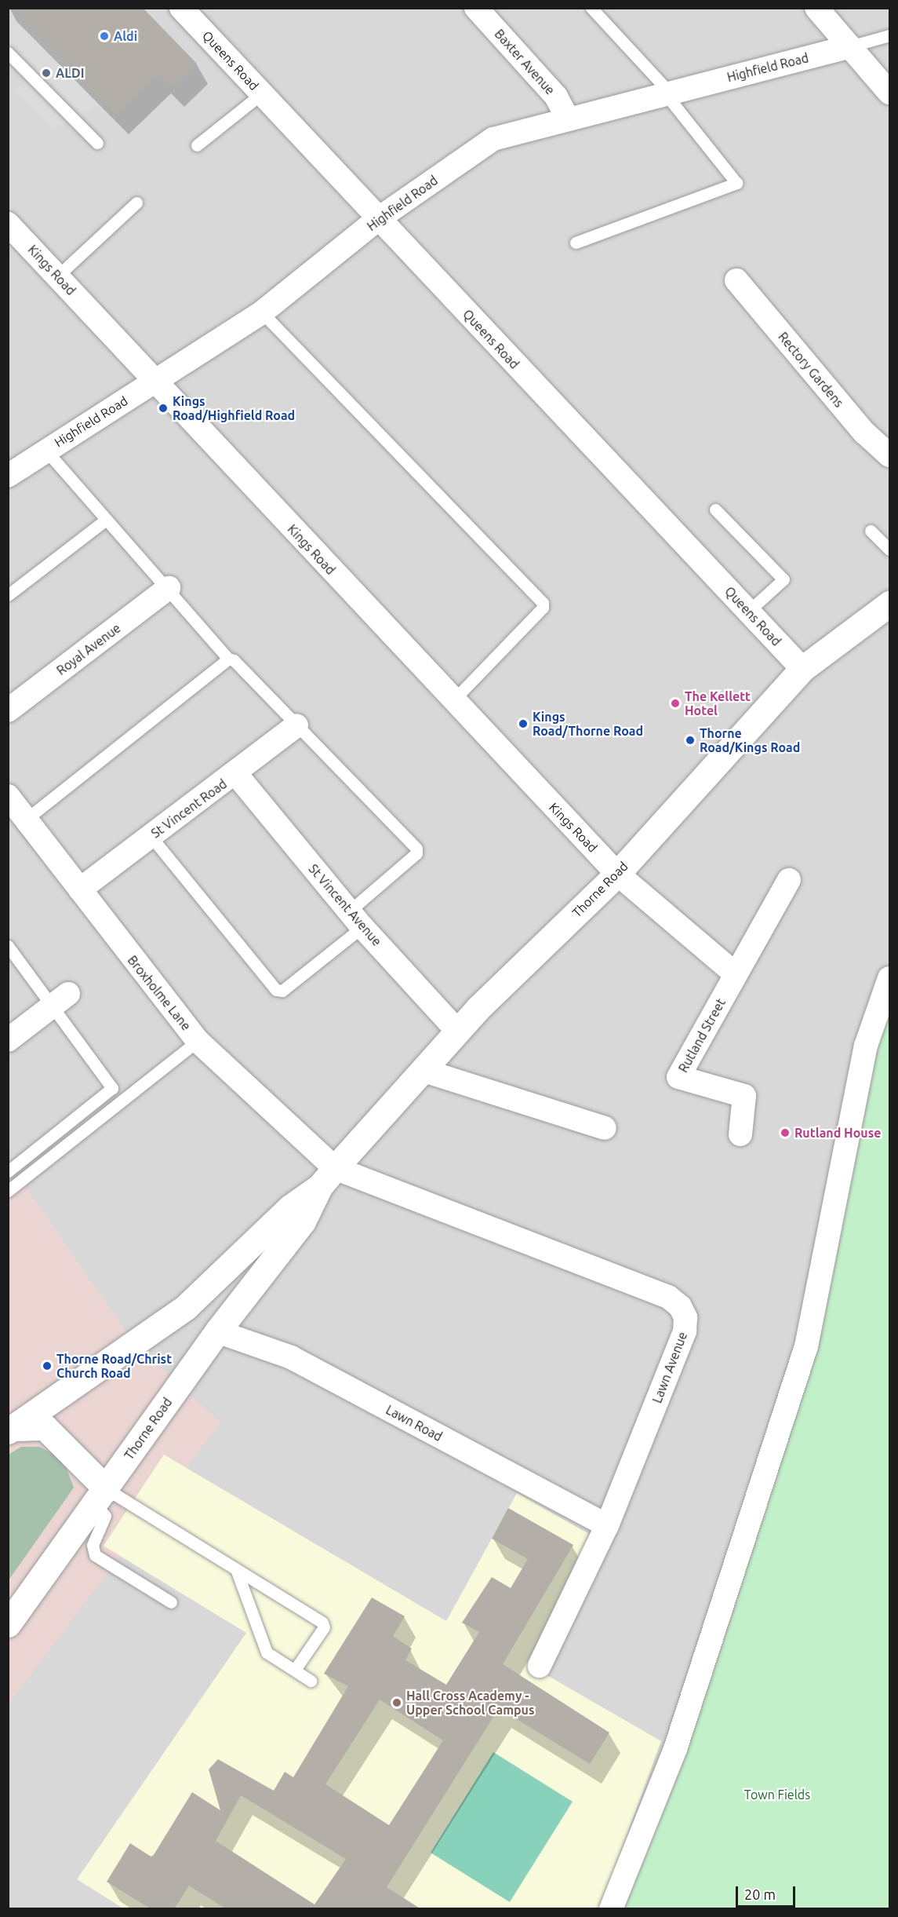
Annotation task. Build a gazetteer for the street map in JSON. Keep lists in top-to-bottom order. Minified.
{"streets":{"street":["Queens Road","Baxter Avenue","Highfield Road","Kings Road","Rectory Gardens","Royal Avenue","St Vincent Road","Thorne Road","St Vincent Avenue","Broxholme Lane","Rutland Street","Lawn Avenue","Lawn Road"]},"crossings":[["Queens Road","Highfield Road"],["Queens Road","Thorne Road"],["Baxter Avenue","Highfield Road"],["Highfield Road","Kings Road"],["Kings Road","Thorne Road"],["St Vincent Road","St Vincent Avenue"],["St Vincent Road","Broxholme Lane"],["Thorne Road","St Vincent Avenue"],["Thorne Road","Broxholme Lane"],["Thorne Road","Lawn Avenue"],["Thorne Road","Lawn Road"],["Broxholme Lane","Lawn Avenue"],["Lawn Avenue","Lawn Road"]],"parks":["Town Fields"],"places":["Aldi","ALDI","Kings Road/Highfield Road","The Kellett Hotel","Kings Road/Thorne Road","Thorne Road/Kings Road","Rutland House","Thorne Road/Christ Church Road","Hall Cross Academy - Upper School Campus"],"scale_bar":"20 m"}
